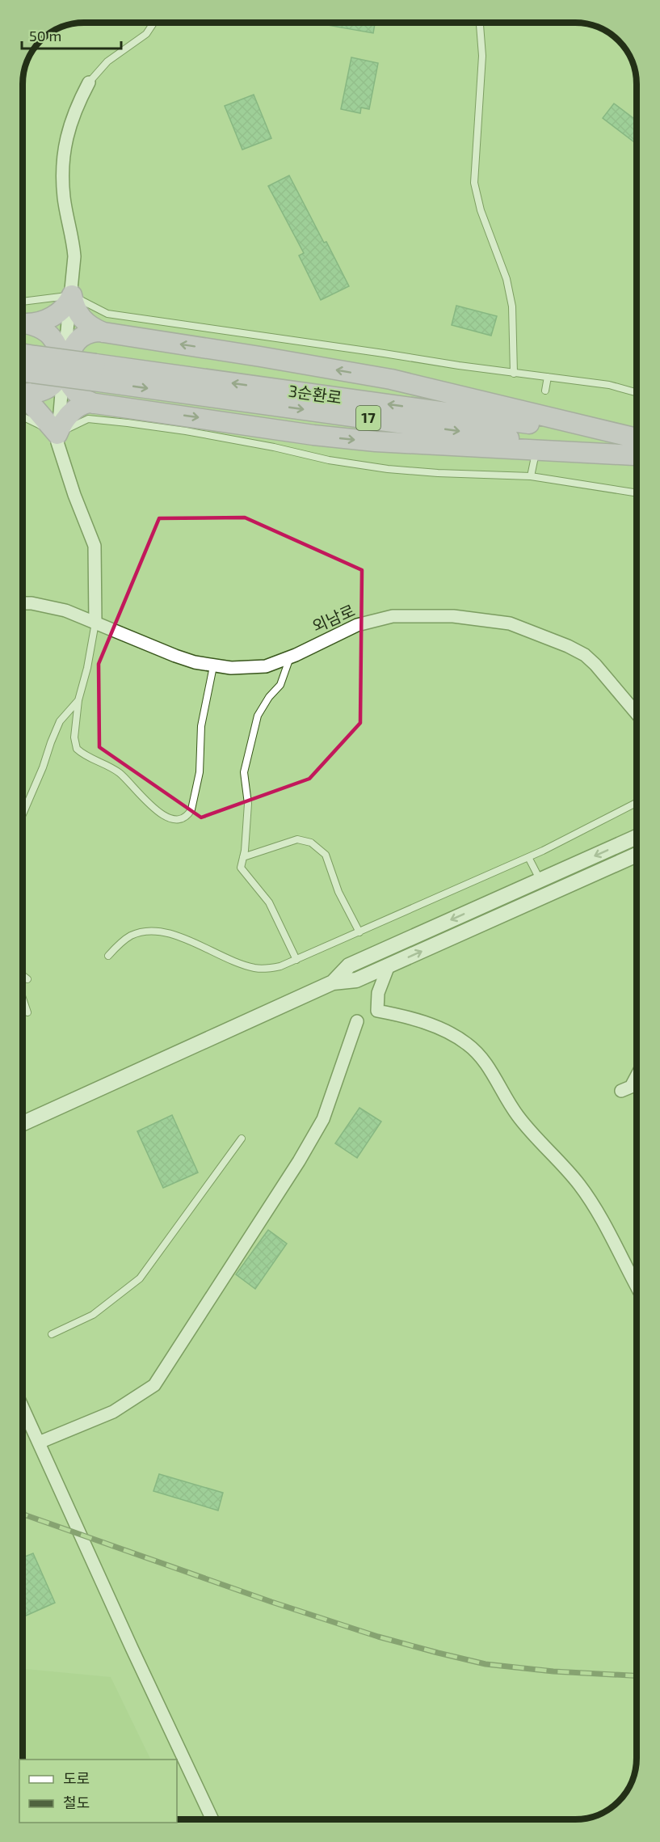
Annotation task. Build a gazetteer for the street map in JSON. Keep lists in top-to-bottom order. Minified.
{"streets":{"highway":["3순환로","17"],"street":["외남로"]},"legend":["도로","철도"],"scale_bar":"50 m"}
